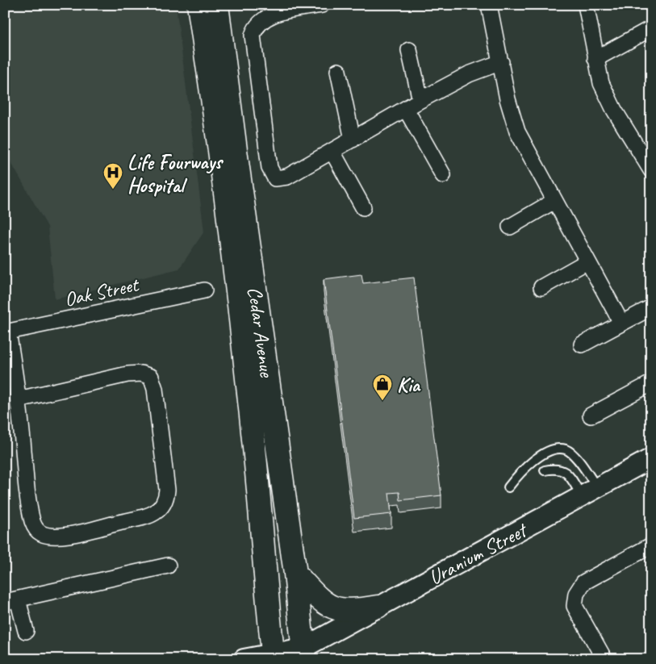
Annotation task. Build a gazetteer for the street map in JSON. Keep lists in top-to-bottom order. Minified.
{"streets":{"main road":["Cedar Avenue"],"street":["Oak Street","Uranium Street"]},"crossings":[["Cedar Avenue","Uranium Street"]],"places":{"hospital":["Life Fourways Hospital"],"shop":["Kia"]}}
